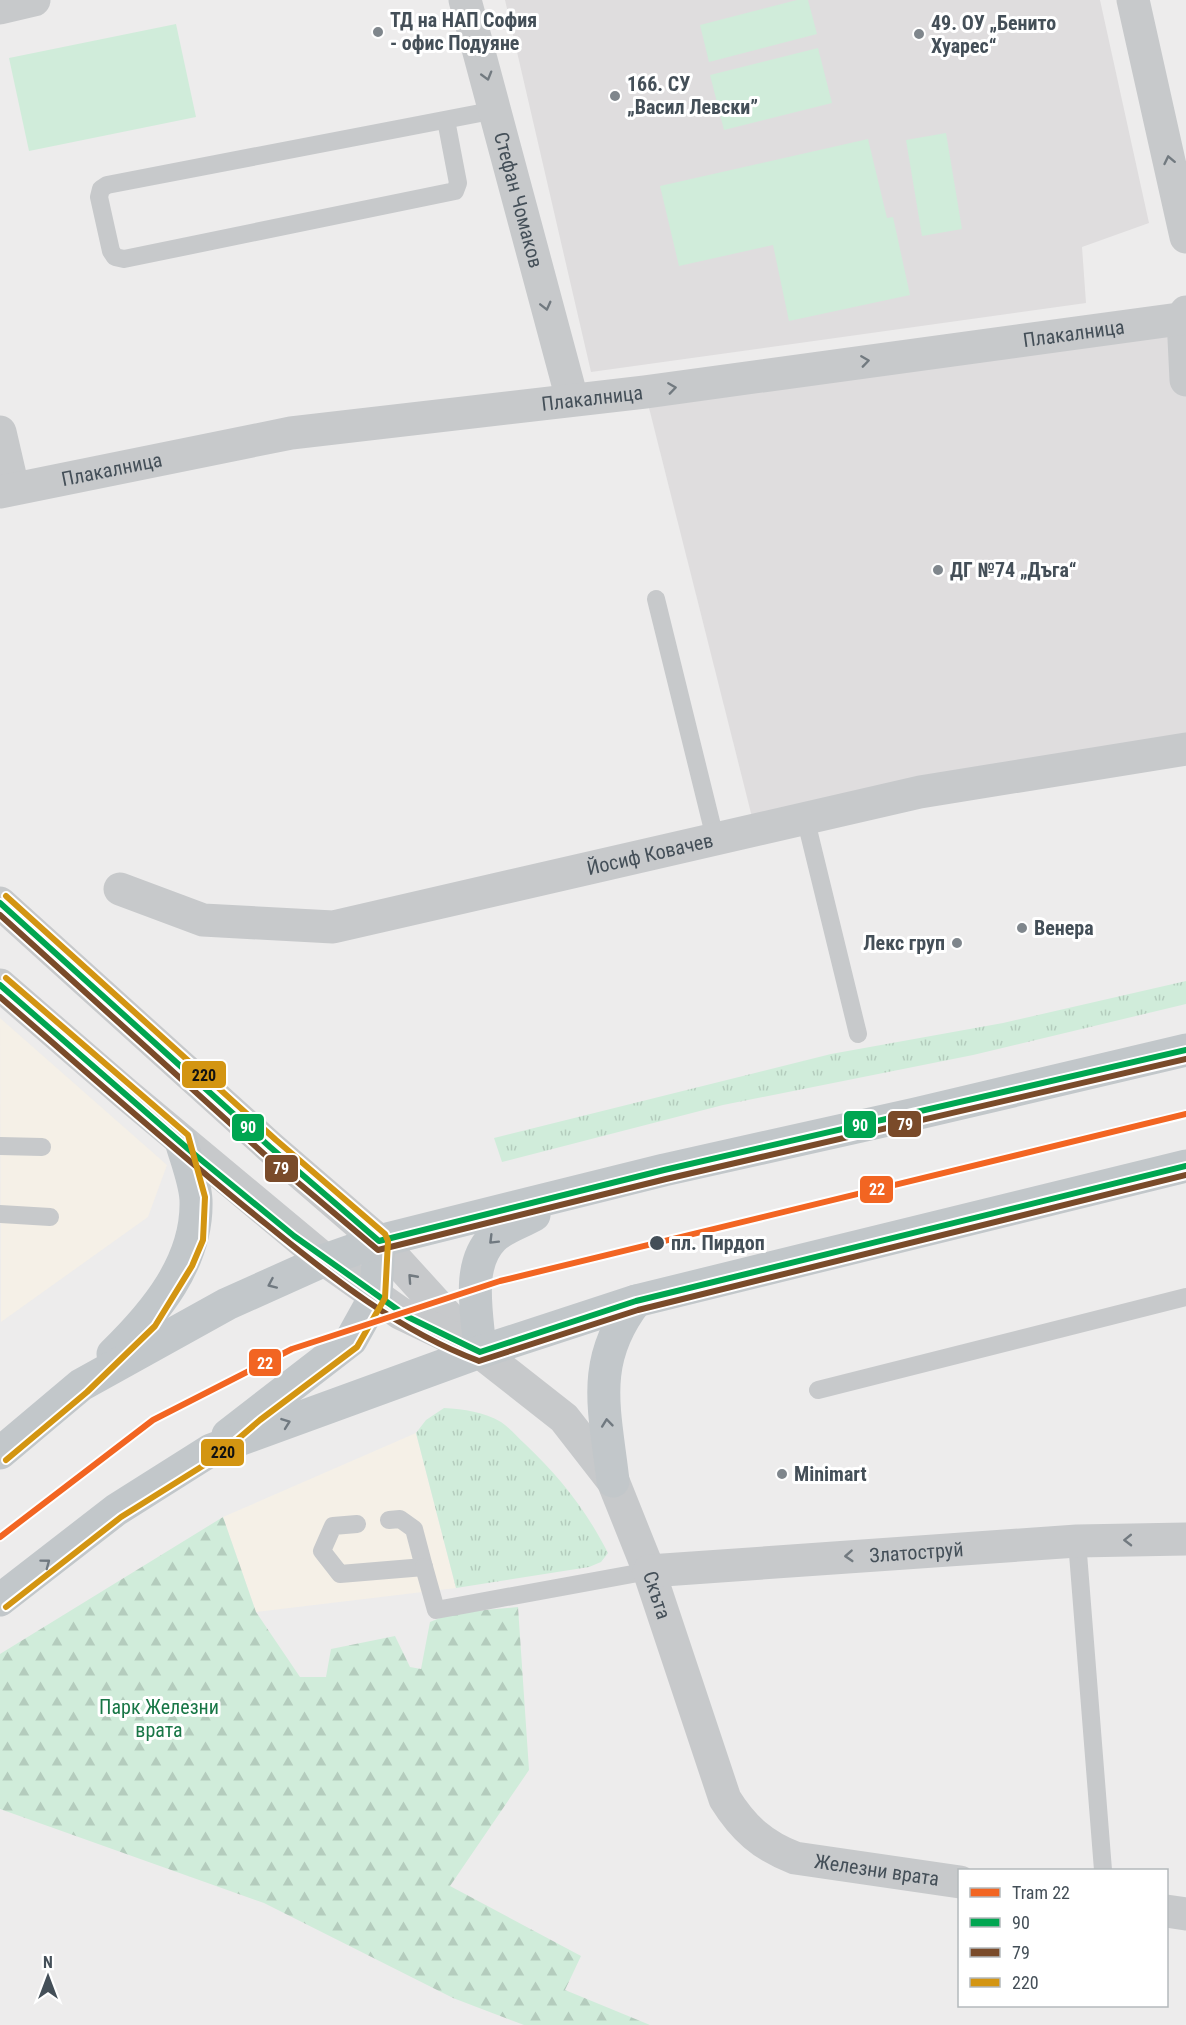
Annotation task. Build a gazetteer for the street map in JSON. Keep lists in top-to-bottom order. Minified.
{"streets":{"street":["Стефан Чомаков","Плакалница","Йосиф Ковачев","Златоструй","Скъта","Железни врата"]},"crossings":[["Стефан Чомаков","Плакалница"],["Златоструй","Скъта"],["Скъта","Железни врата"]],"one_way":["Стефан Чомаков","Плакалница","Златоструй"],"parks":["Парк Железни врата"],"places":["ТД на НАП София - офис Подуяне","49. ОУ „Бенито Хуарес“","166. СУ „Васил Левски”","ДГ №74 „Дъга“","Венера","Лекс груп","пл. Пирдоп","Minimart"],"lines":["transit line 220","transit line 90","transit line 79","tram line 22"],"legend":["Tram 22","90","79","220"],"north":"top"}
